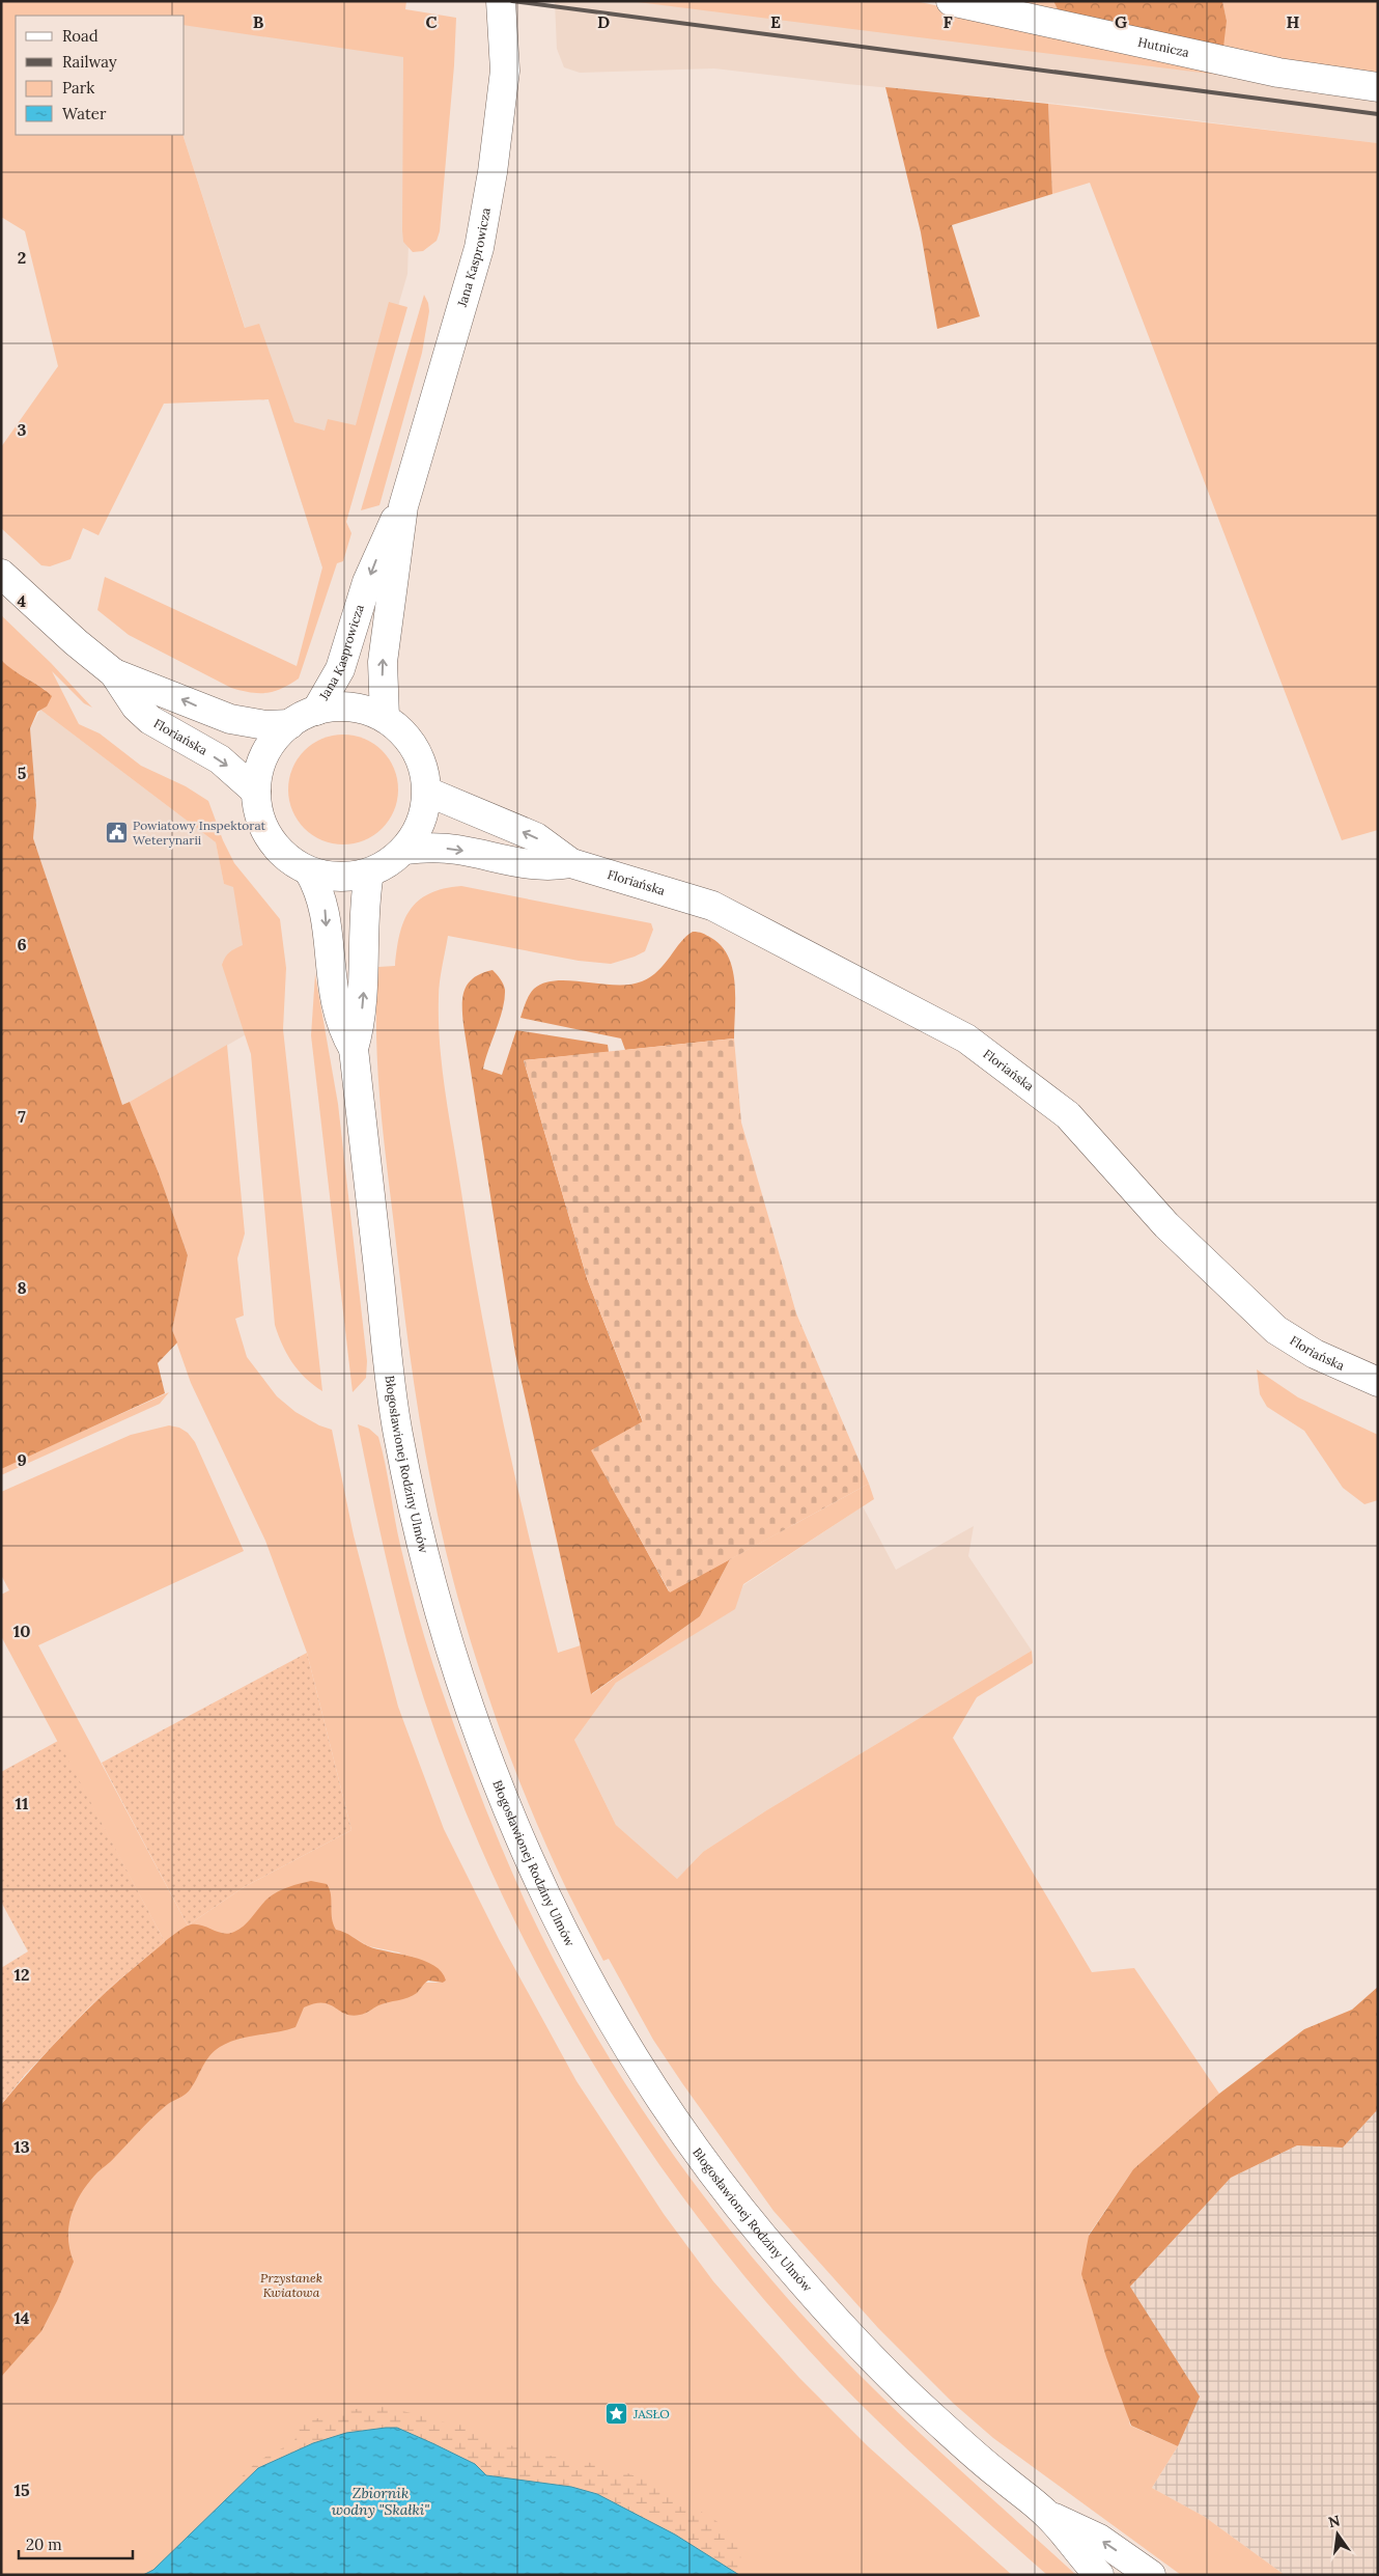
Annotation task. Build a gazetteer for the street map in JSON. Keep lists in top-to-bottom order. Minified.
{"streets":{"main road":["Hutnicza","Jana Kasprowicza","Floriańska","Błogosławionej Rodziny Ulmów"]},"crossings":[["Jana Kasprowicza","Floriańska"],["Jana Kasprowicza","Błogosławionej Rodziny Ulmów"],["Floriańska","Błogosławionej Rodziny Ulmów"]],"water":["Zbiornik wodny \"Skałki\""],"parks":["Przystanek Kwiatowa"],"places":{"public building":["Powiatowy Inspektorat Weterynarii"],"place":["JASŁO"]},"legend":["Road","Railway","Park","Water"],"scale_bar":"20 m","north":"top","grid":{"columns":["B","C","D","E","F","G","H"],"rows":["2","3","4","5","6","7","8","9","10","11","12","13","14","15"]}}
